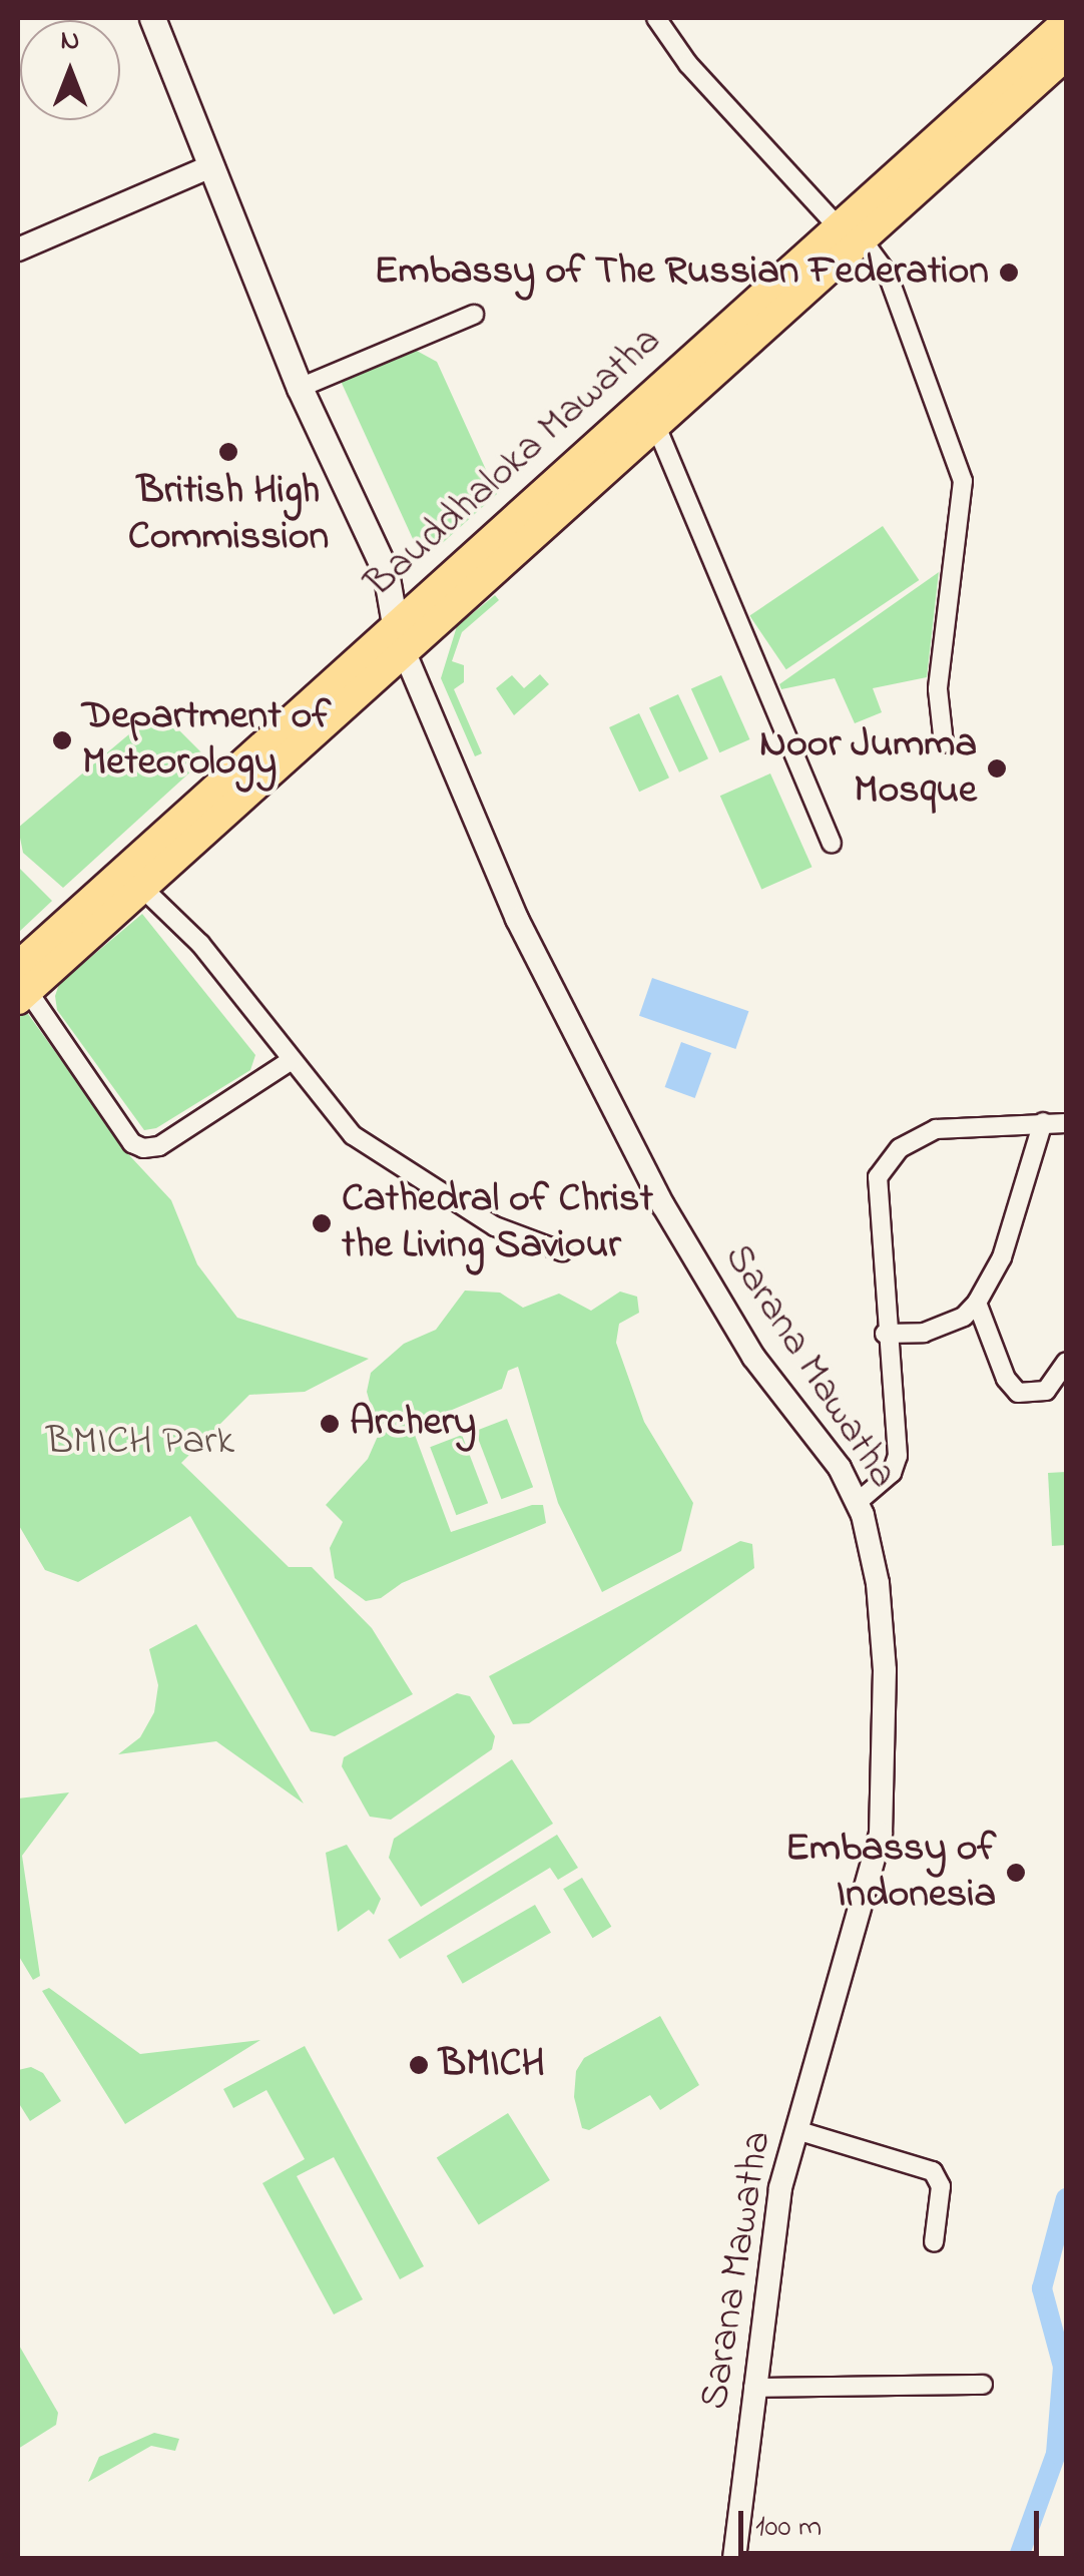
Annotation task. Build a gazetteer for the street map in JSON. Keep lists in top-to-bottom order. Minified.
{"streets":{"main road":["Bauddhaloka Mawatha"],"street":["Sarana Mawatha"]},"crossings":[["Bauddhaloka Mawatha","Sarana Mawatha"]],"parks":["BMICH Park"],"places":["Embassy of The Russian Federation","British High Commission","Department of Meteorology","Noor Jumma Mosque","Cathedral of Christ the Living Saviour","Archery","Embassy of Indonesia","BMICH"],"scale_bar":"100 m","north":"top"}
